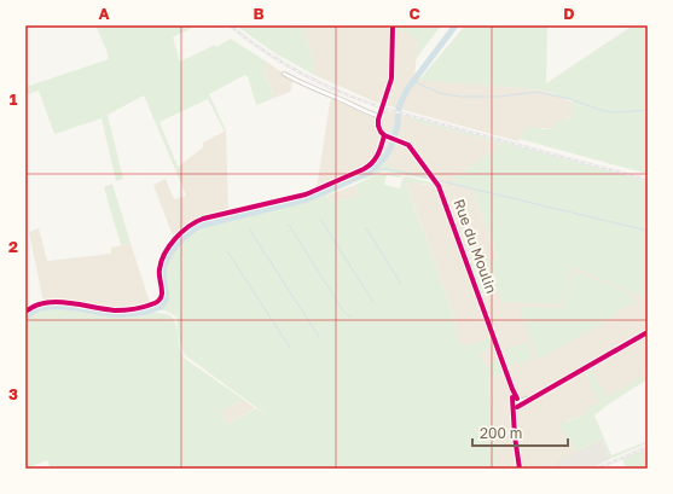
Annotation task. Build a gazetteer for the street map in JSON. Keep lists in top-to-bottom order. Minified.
{"streets":{"street":["Rue du Moulin"]},"scale_bar":"200 m","grid":{"columns":["A","B","C","D"],"rows":["1","2","3"]}}
